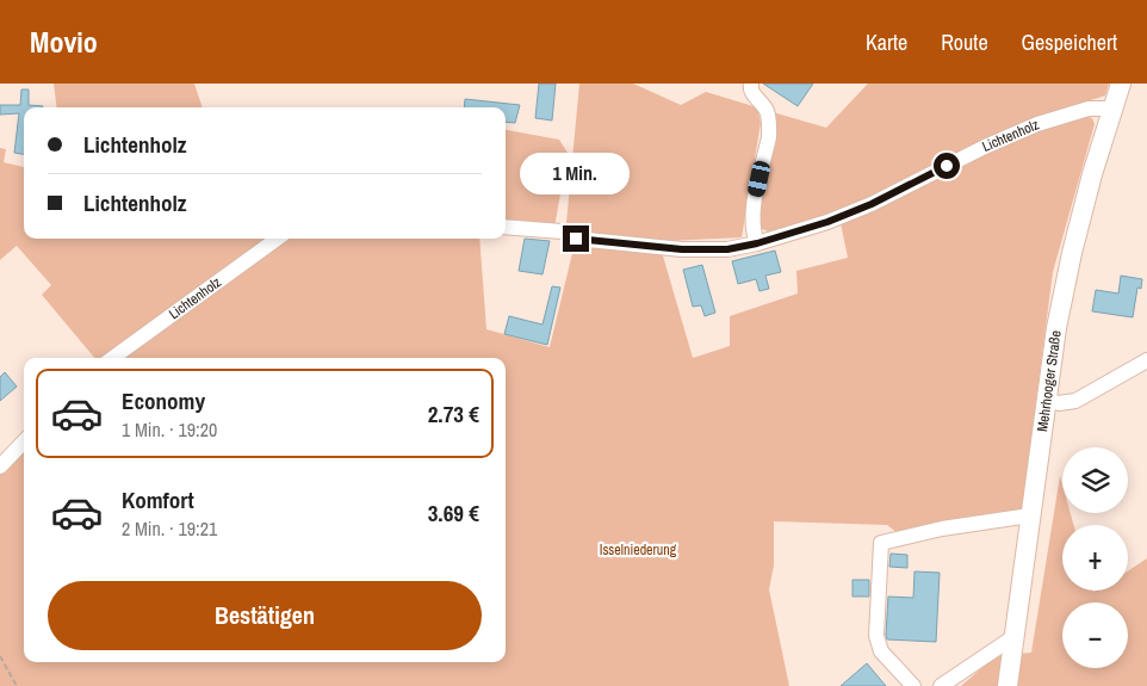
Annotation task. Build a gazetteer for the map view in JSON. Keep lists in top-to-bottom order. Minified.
{"streets":{"main road":["Mehrhooger Straße"],"street":["Lichtenholz"]},"crossings":[["Lichtenholz","Mehrhooger Straße"]],"parks":["Isselniederung"],"page":{"header":"Movio","nav":["Karte","Route","Gespeichert"],"banner":["Lichtenholz","Lichtenholz"],"bubble":"1 Min.","list":[{"name":"Economy","note":"1 Min. · 19:20","value":"2.73 €"},{"name":"Komfort","note":"2 Min. · 19:21","value":"3.69 €"}],"map_buttons":["+","−"],"buttons":"Bestätigen"}}
